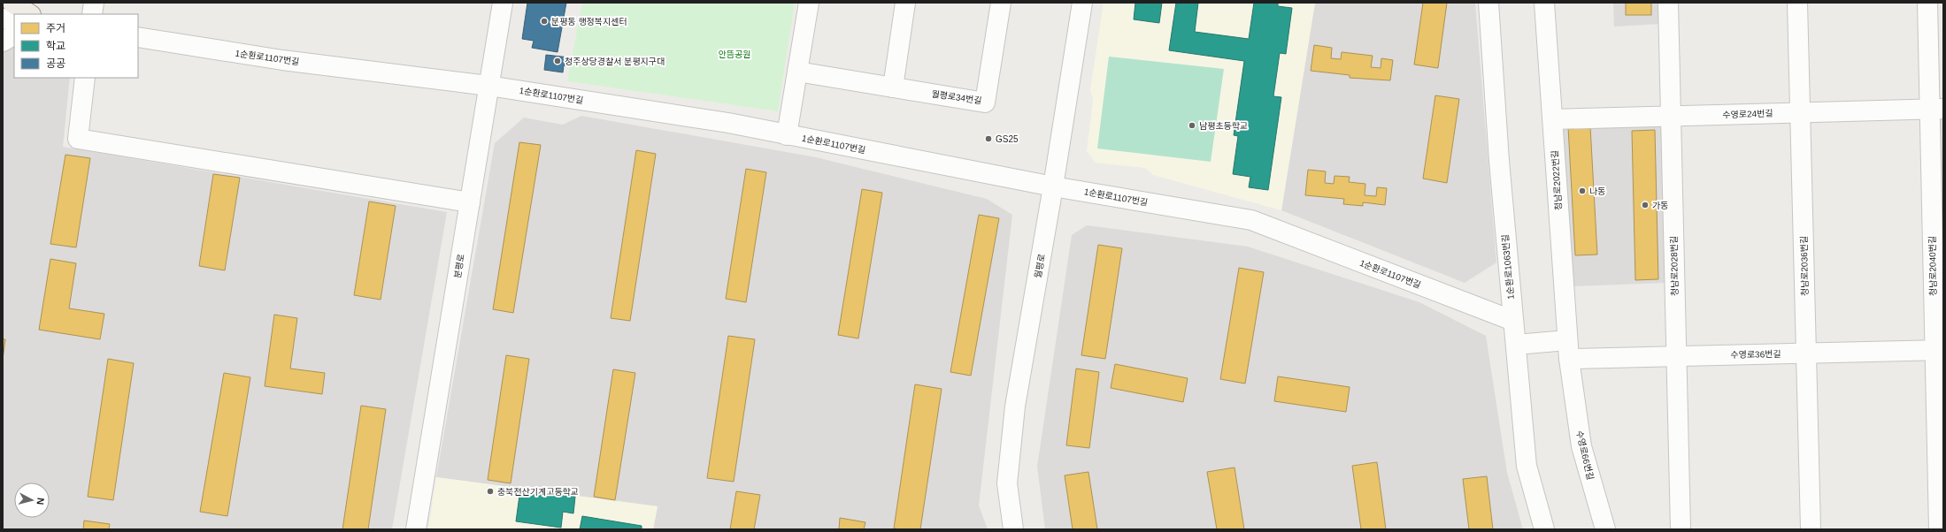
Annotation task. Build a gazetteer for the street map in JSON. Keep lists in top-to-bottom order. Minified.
{"streets":{"street":["1순환로1107번길","월평로34번길","수영로24번길","청남로2022번길","분평로","월평로","청남로2028번길","청남로2036번길","청남로2040번길","1순환로1063번길","수영로36번길","수영로66번길"]},"crossings":[["1순환로1107번길","분평로"],["1순환로1107번길","월평로"],["1순환로1107번길","1순환로1063번길"],["수영로24번길","청남로2022번길"],["수영로24번길","청남로2028번길"],["수영로24번길","청남로2036번길"],["수영로24번길","청남로2040번길"],["청남로2022번길","수영로36번길"],["청남로2022번길","수영로66번길"],["청남로2028번길","수영로36번길"],["청남로2036번길","수영로36번길"],["청남로2040번길","수영로36번길"],["1순환로1063번길","수영로36번길"],["수영로36번길","수영로66번길"]],"parks":["안뜸공원"],"places":["분평동 행정복지센터","청주상당경찰서 분평지구대","남평초등학교","GS25","나동","가동","충북전산기계고등학교"],"legend":["주거","학교","공공"],"north":"right"}
